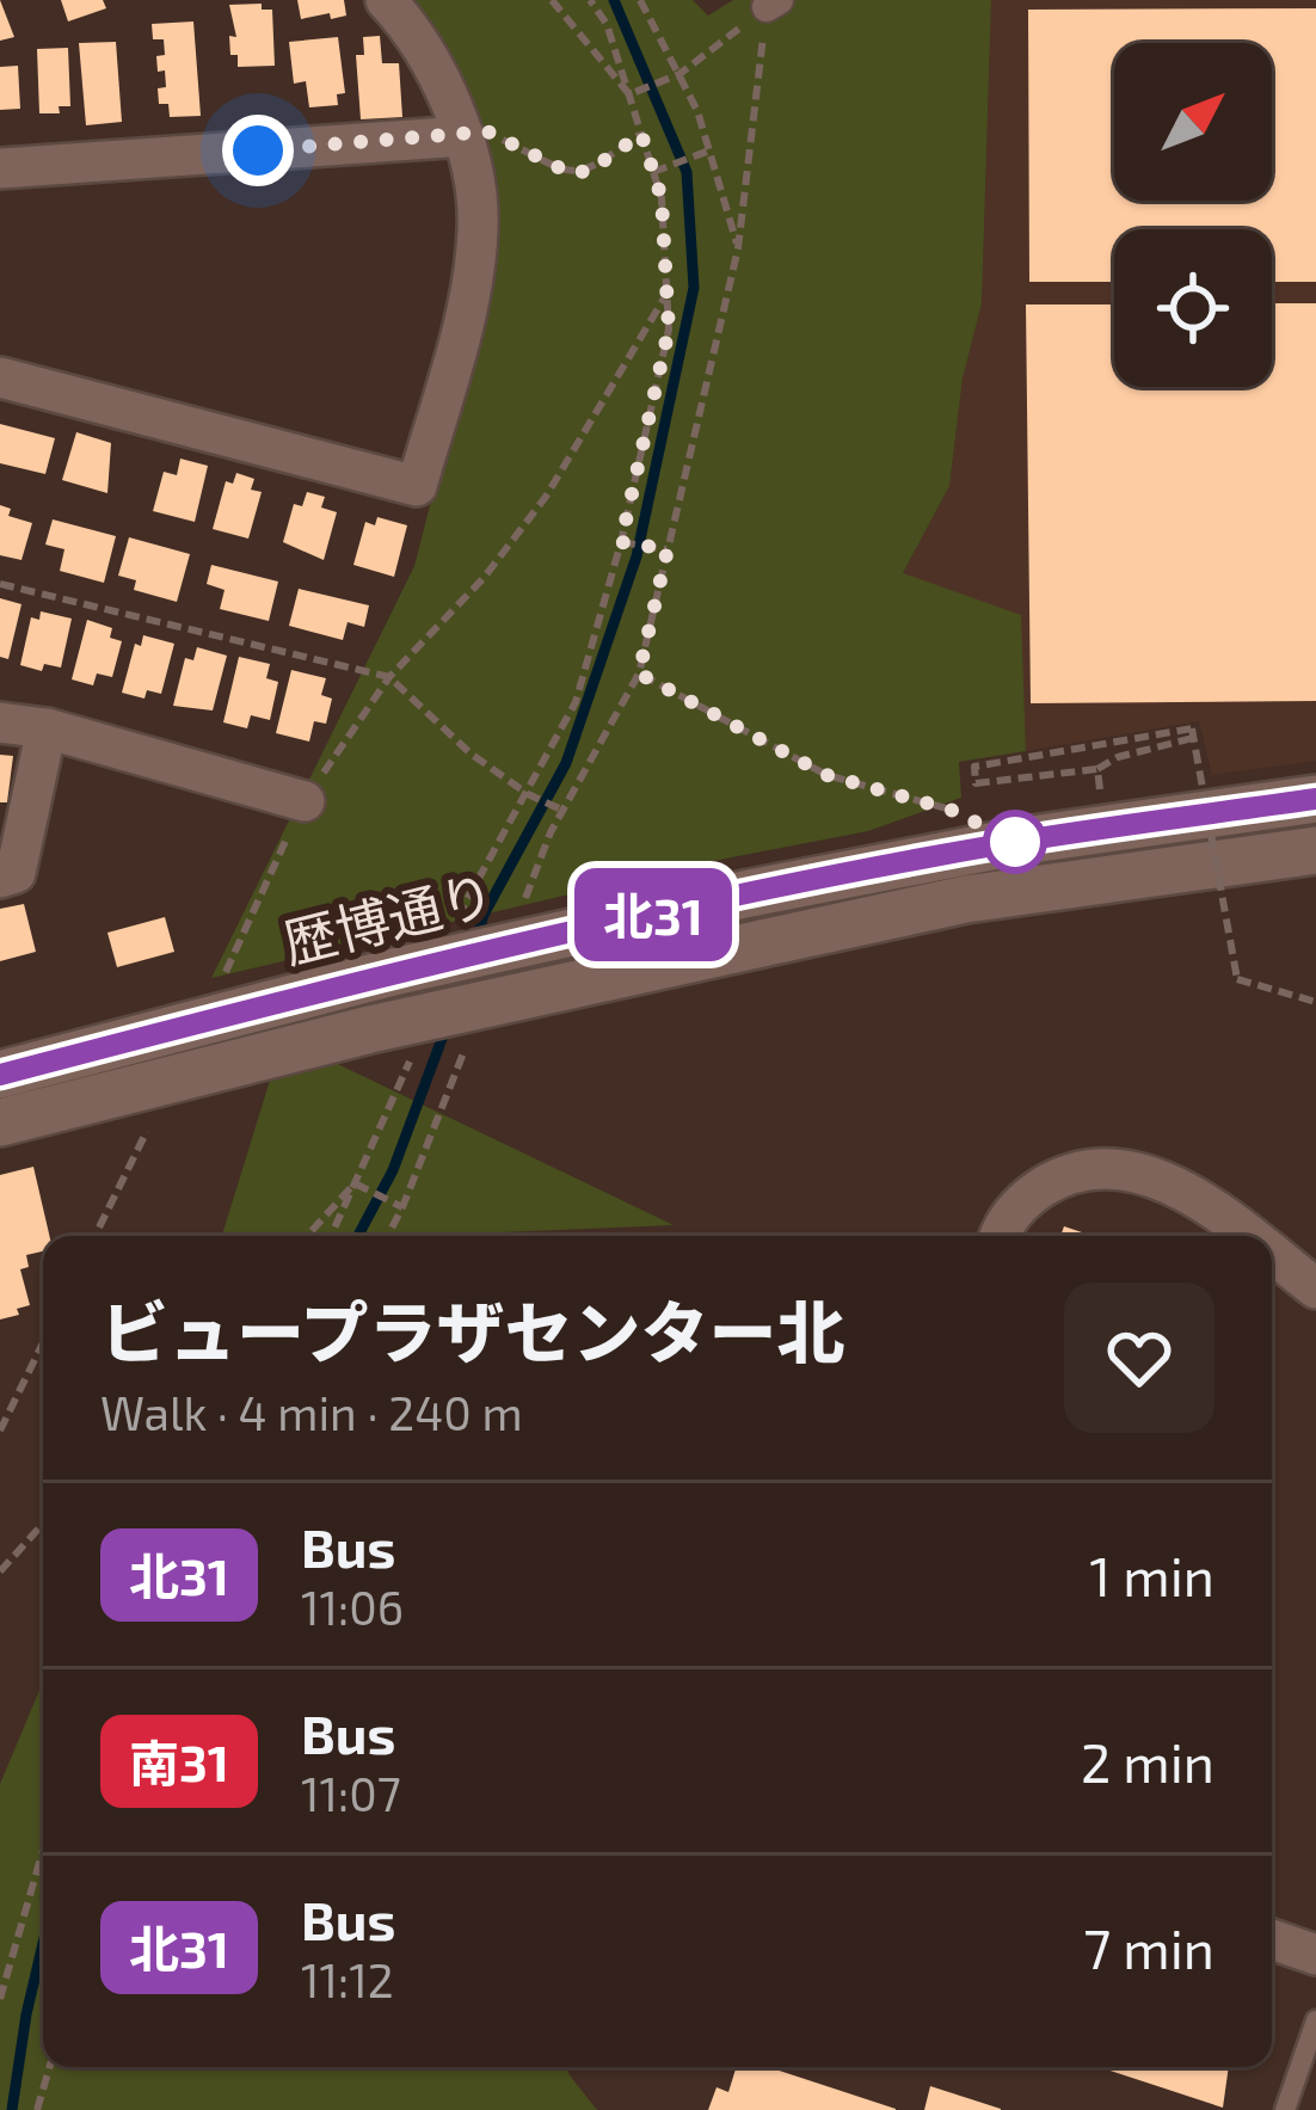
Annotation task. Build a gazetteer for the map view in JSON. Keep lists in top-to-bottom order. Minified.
{"streets":{"street":["歴博通り"]},"lines":["bus line 北31"],"north":"top right","page":{"on_map":"北31","heading":["ビュープラザセンター北","Walk · 4 min · 240 m"],"list":[{"mark":"北31","name":"Bus","note":"11:06","value":"1 min"},{"mark":"南31","name":"Bus","note":"11:07","value":"2 min"},{"mark":"北31","name":"Bus","note":"11:12","value":"7 min"}]}}
